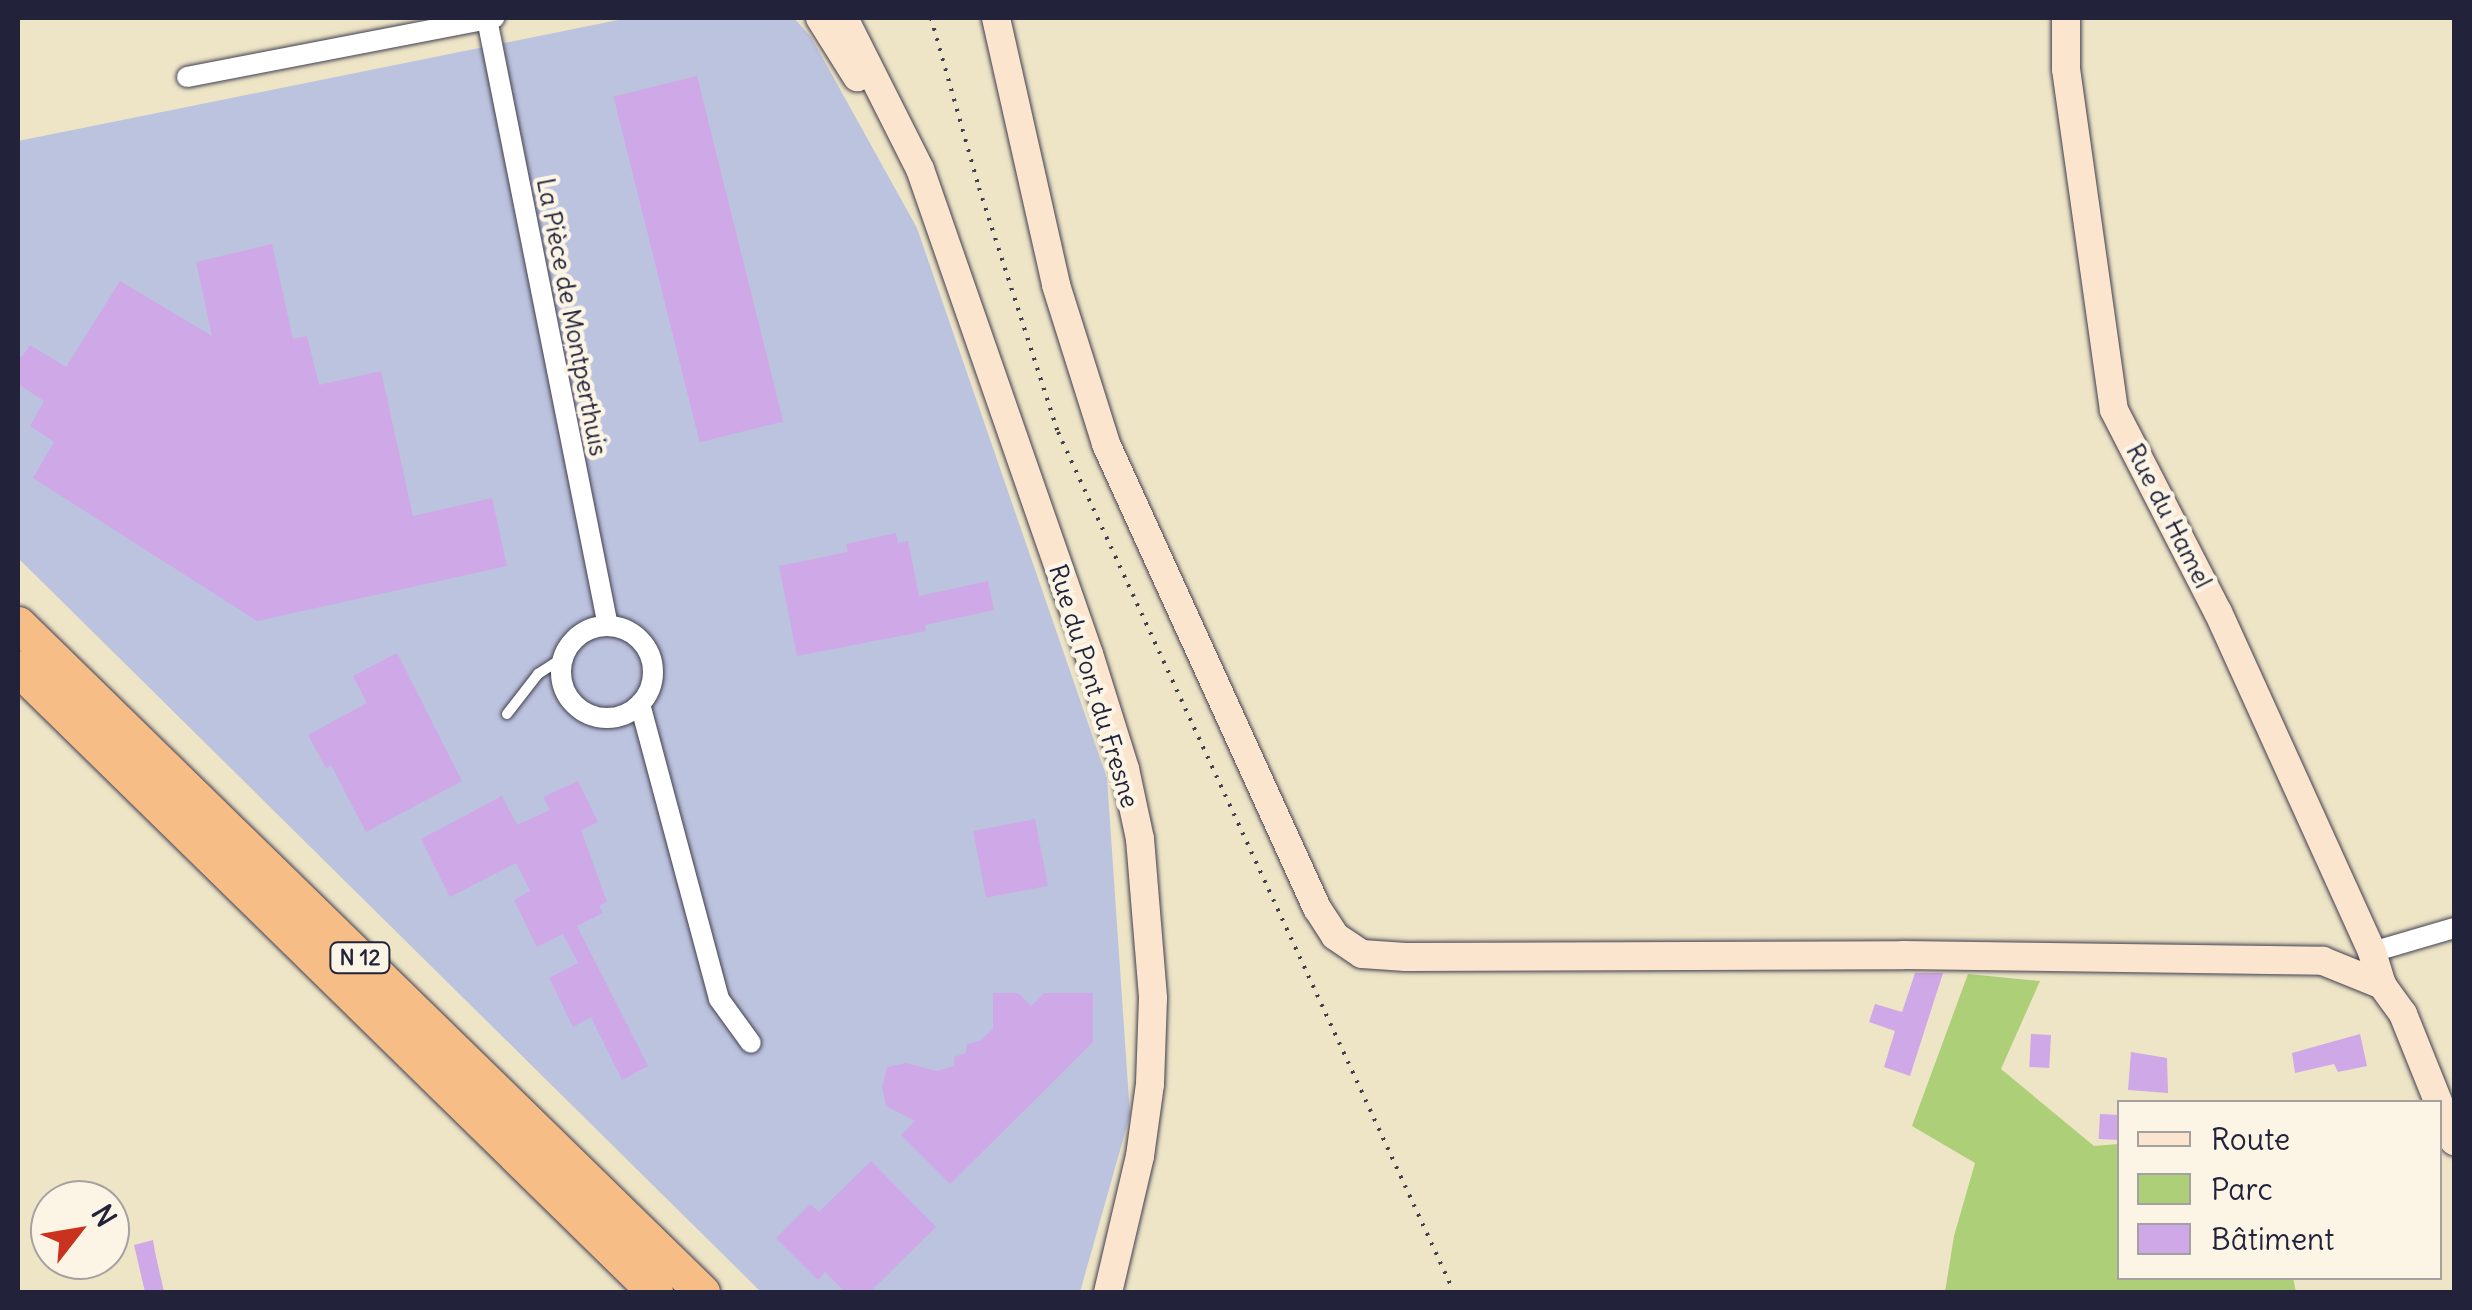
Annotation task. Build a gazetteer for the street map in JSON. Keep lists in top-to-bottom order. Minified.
{"streets":{"highway":["N 12"],"street":["La Pièce de Montperthuis","Rue du Hamel","Rue du Pont du Fresne"]},"legend":["Route","Parc","Bâtiment"],"north":"top right"}
